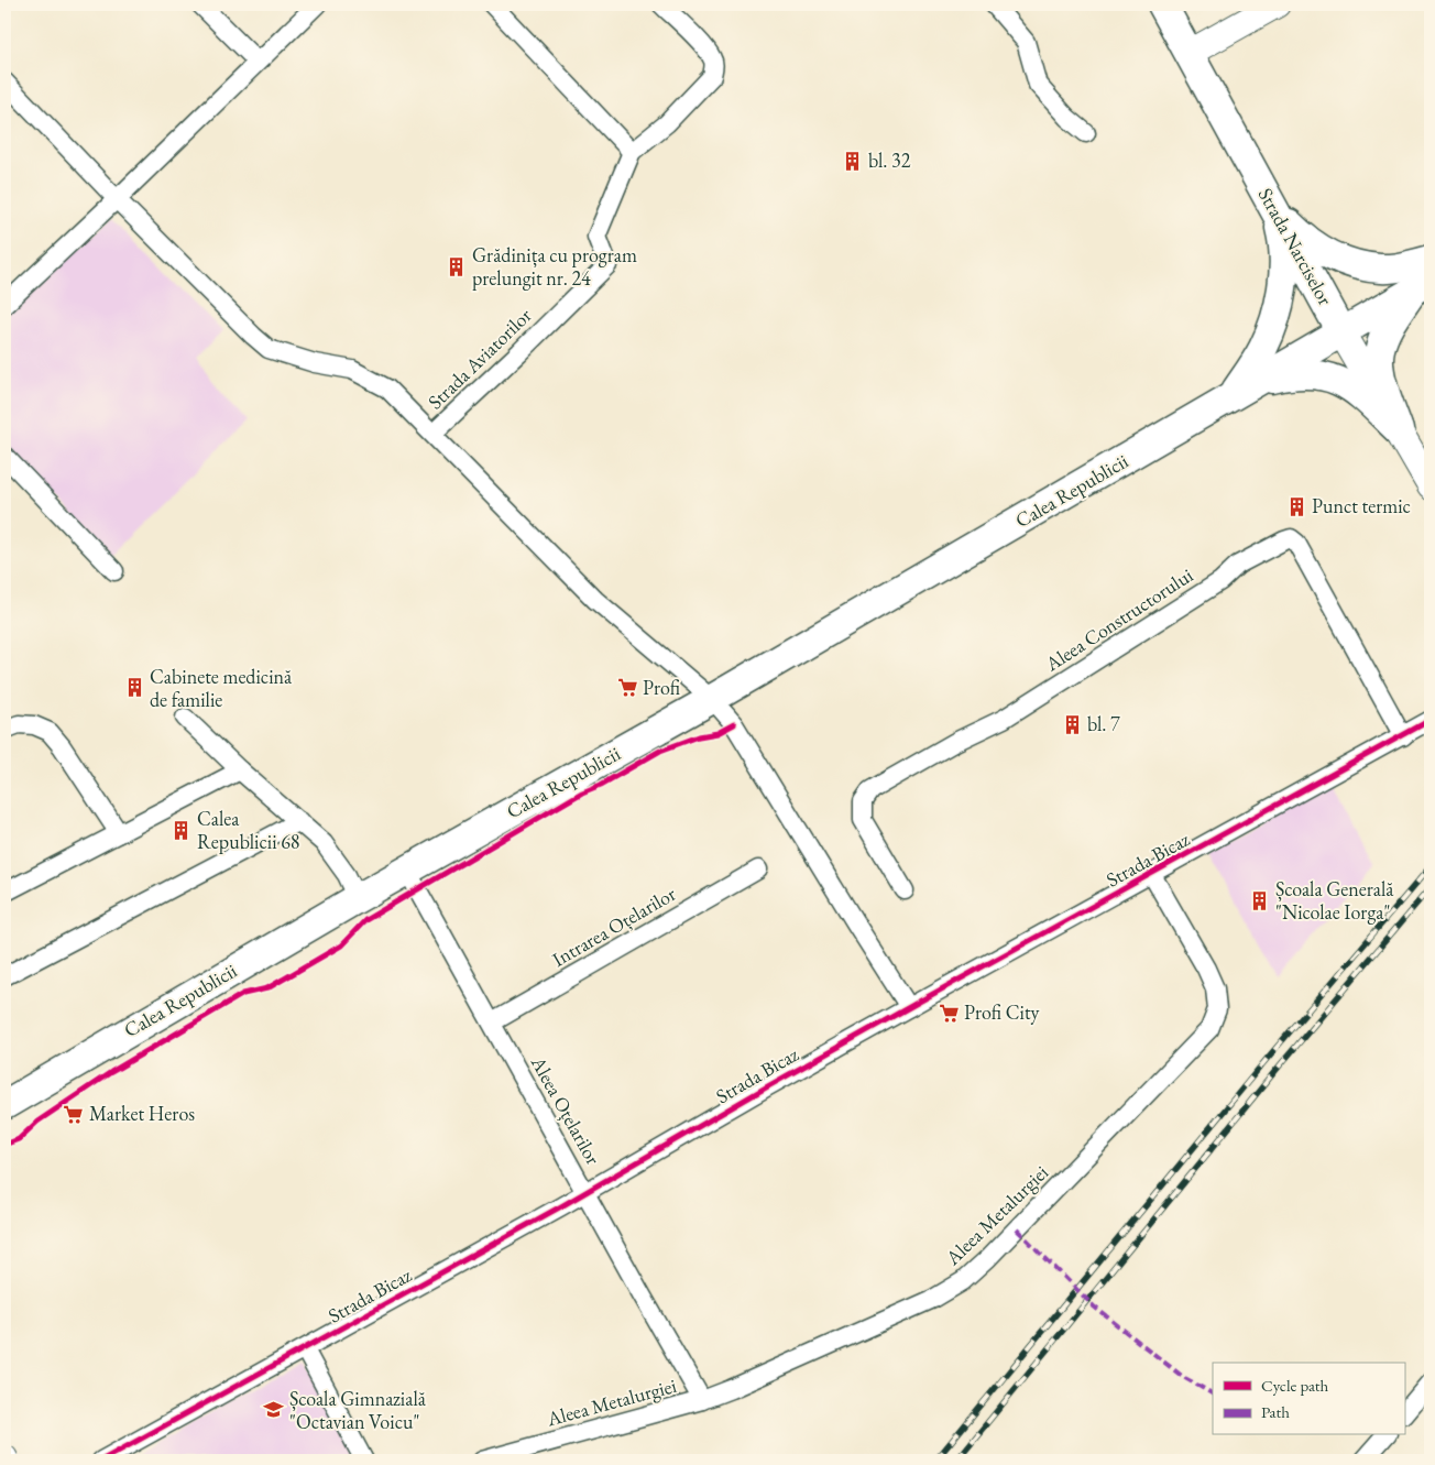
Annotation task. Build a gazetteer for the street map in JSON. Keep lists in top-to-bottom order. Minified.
{"streets":{"main road":["Strada Narciselor","Calea Republicii"],"street":["Strada Aviatorilor","Aleea Constructorului","Strada Bicaz","Intrarea Oțelarilor","Aleea Oțelarilor","Aleea Metalurgiei"]},"crossings":[["Strada Narciselor","Calea Republicii"],["Strada Aviatorilor","Calea Republicii"],["Calea Republicii","Aleea Oțelarilor"],["Aleea Constructorului","Strada Bicaz"],["Strada Bicaz","Aleea Oțelarilor"],["Strada Bicaz","Aleea Metalurgiei"],["Intrarea Oțelarilor","Aleea Oțelarilor"],["Aleea Oțelarilor","Aleea Metalurgiei"]],"places":{"building":["bl. 32","Grădinița cu program prelungit nr. 24","Punct termic","Cabinete medicină de familie","bl. 7","Calea Republicii 68","Școala Generală \"Nicolae Iorga\""],"supermarket":["Profi","Profi City","Market Heros"],"school or university":["Școala Gimnazială \"Octavian Voicu\""]},"legend":["Cycle path","Path"]}
